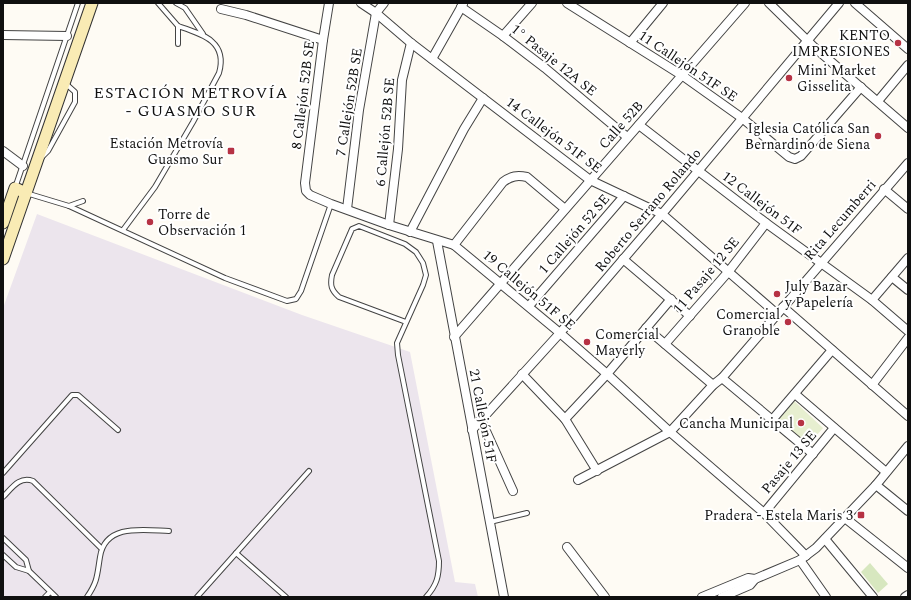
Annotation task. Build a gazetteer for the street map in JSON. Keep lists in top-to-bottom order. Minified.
{"streets":{"street":["1° Pasaje 12A SE","11 Callejón 51F SE","8 Callejón 52B SE","7 Callejón 52B SE","Calle 52B","6 Callejón 52B SE","14 Callejón 51F SE","12 Callejón 51F","Roberto Serrano Rolando","Rita Lecumberri","1 Callejón 52 SE","11 Pasaje 12 SE","19 Callejón 51F SE","21 Callejón 51F","Pasaje 13 SE"]},"crossings":[["1° Pasaje 12A SE","Calle 52B"],["11 Callejón 51F SE","Calle 52B"],["11 Callejón 51F SE","Roberto Serrano Rolando"],["8 Callejón 52B SE","19 Callejón 51F SE"],["7 Callejón 52B SE","14 Callejón 51F SE"],["7 Callejón 52B SE","19 Callejón 51F SE"],["Calle 52B","14 Callejón 51F SE"],["Calle 52B","12 Callejón 51F"],["Calle 52B","19 Callejón 51F SE"],["Calle 52B","21 Callejón 51F"],["6 Callejón 52B SE","14 Callejón 51F SE"],["6 Callejón 52B SE","19 Callejón 51F SE"],["14 Callejón 51F SE","Roberto Serrano Rolando"],["14 Callejón 51F SE","Rita Lecumberri"],["14 Callejón 51F SE","1 Callejón 52 SE"],["14 Callejón 51F SE","11 Pasaje 12 SE"],["12 Callejón 51F","Roberto Serrano Rolando"],["12 Callejón 51F","Rita Lecumberri"],["12 Callejón 51F","11 Pasaje 12 SE"],["Roberto Serrano Rolando","19 Callejón 51F SE"],["Roberto Serrano Rolando","21 Callejón 51F"],["Rita Lecumberri","19 Callejón 51F SE"],["1 Callejón 52 SE","19 Callejón 51F SE"],["11 Pasaje 12 SE","19 Callejón 51F SE"],["19 Callejón 51F SE","21 Callejón 51F"],["19 Callejón 51F SE","Pasaje 13 SE"]],"districts":["ESTACIÓN METROVÍA - GUASMO SUR"],"places":{"other":["KENTO IMPRESIONES","Mini Market Gisselita","Iglesia Católica San Bernardino de Siena","Torre de Observación 1","July Bazar y Papelería","Comercial Granoble","Comercial Mayerly","Cancha Municipal"],"transit":["Estación Metrovía Guasmo Sur","Pradera - Estela Maris 3"]}}
